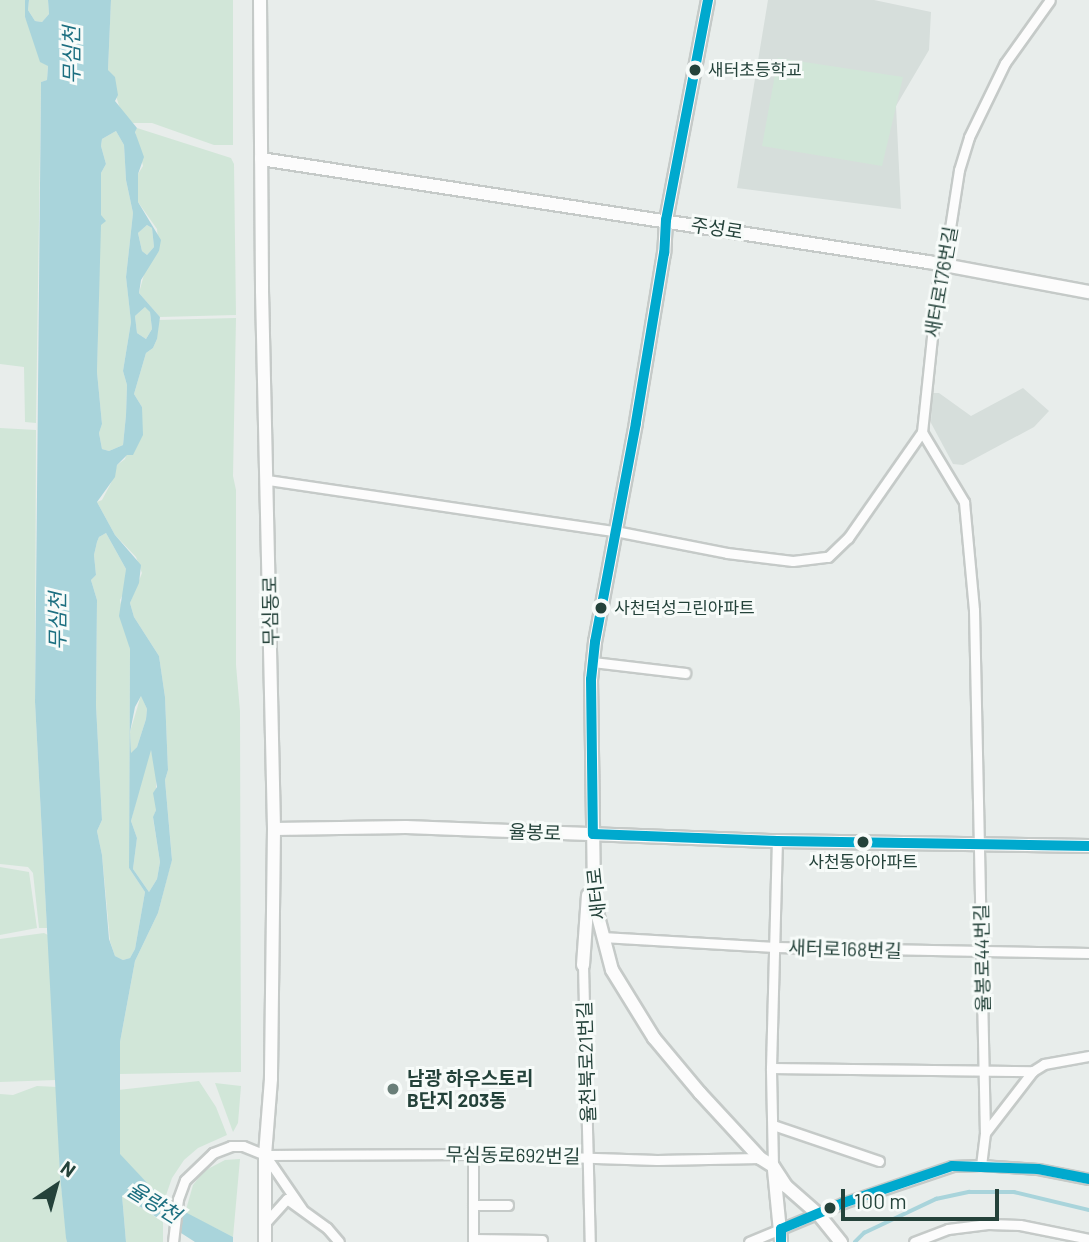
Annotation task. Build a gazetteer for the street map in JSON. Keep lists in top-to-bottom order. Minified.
{"streets":{"street":["주성로","새터로176번길","무심동로","율봉로","새터로","새터로168번길","율봉로44번길","율천북로21번길","무심동로692번길"]},"crossings":[["주성로","새터로176번길"],["주성로","무심동로"],["주성로","새터로"],["새터로176번길","새터로"],["새터로176번길","율봉로44번길"],["무심동로","율봉로"],["무심동로","무심동로692번길"],["율봉로","새터로"],["율봉로","율봉로44번길"],["새터로","새터로168번길"],["새터로","무심동로692번길"],["새터로168번길","율봉로44번길"],["율천북로21번길","무심동로692번길"]],"water":["무심천","율량천"],"places":["새터초등학교","사천덕성그린아파트","사천동아아파트","남광 하우스토리 B단지 203동"],"scale_bar":"100 m","north":"top right"}
